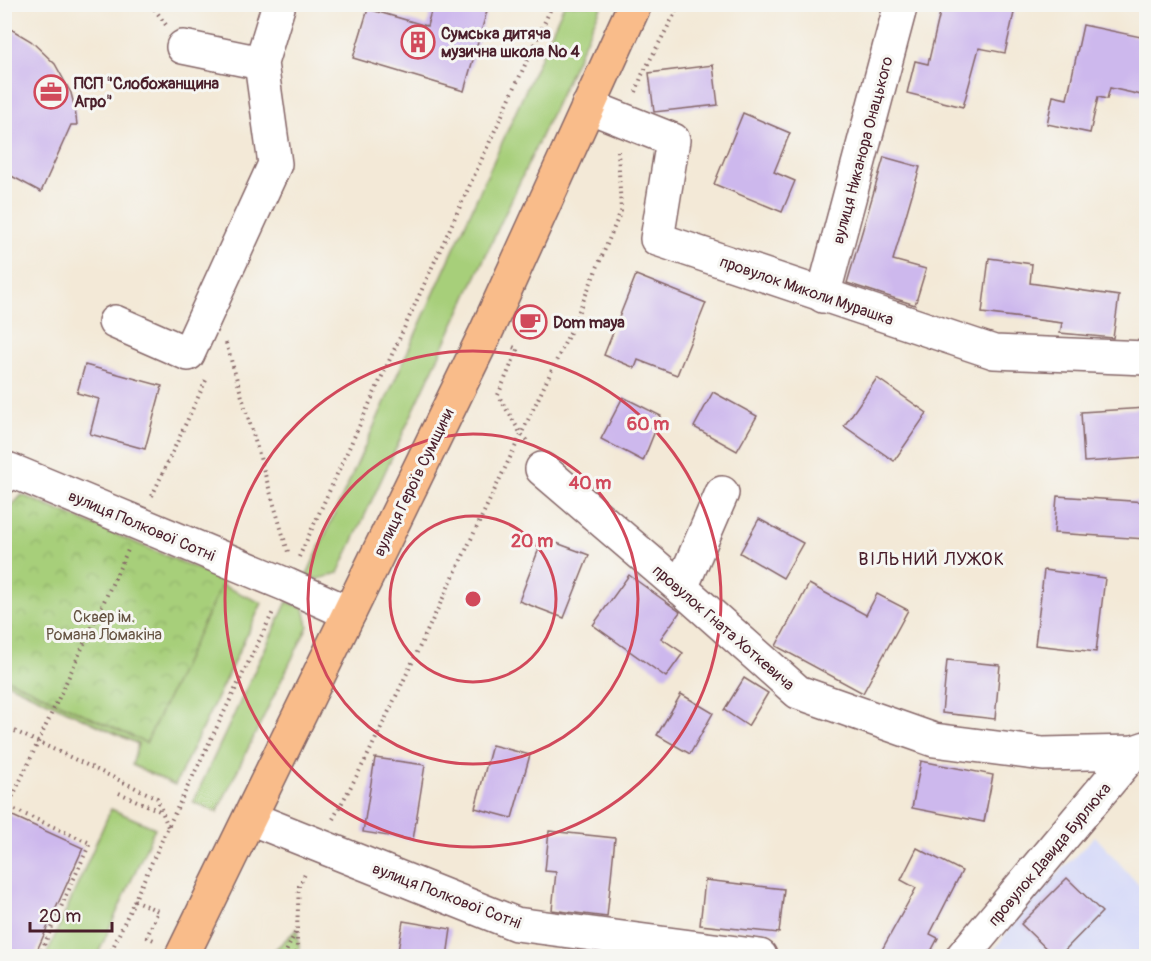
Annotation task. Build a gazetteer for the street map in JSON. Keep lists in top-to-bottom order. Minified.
{"streets":{"main road":["вулиця Героїв Сумщини"],"street":["вулиця Никанора Онацького","провулок Миколи Мурашка","вулиця Полкової Сотні","провулок Гната Хоткевича","провулок Давида Бурлюка"]},"crossings":[["вулиця Никанора Онацького","провулок Миколи Мурашка"],["провулок Миколи Мурашка","вулиця Героїв Сумщини"],["вулиця Героїв Сумщини","вулиця Полкової Сотні"],["провулок Гната Хоткевича","провулок Давида Бурлюка"]],"districts":["ВІЛЬНИЙ ЛУЖОК"],"parks":["Сквер ім. Романа Ломакіна"],"places":{"building":["Сумська дитяча музична школа № 4"],"office":["ПСП \"Слобожанщина Агро\""],"cafe":["Dom maya"]},"scale_bar":"20 m","rings":["60 m","40 m","20 m"]}
